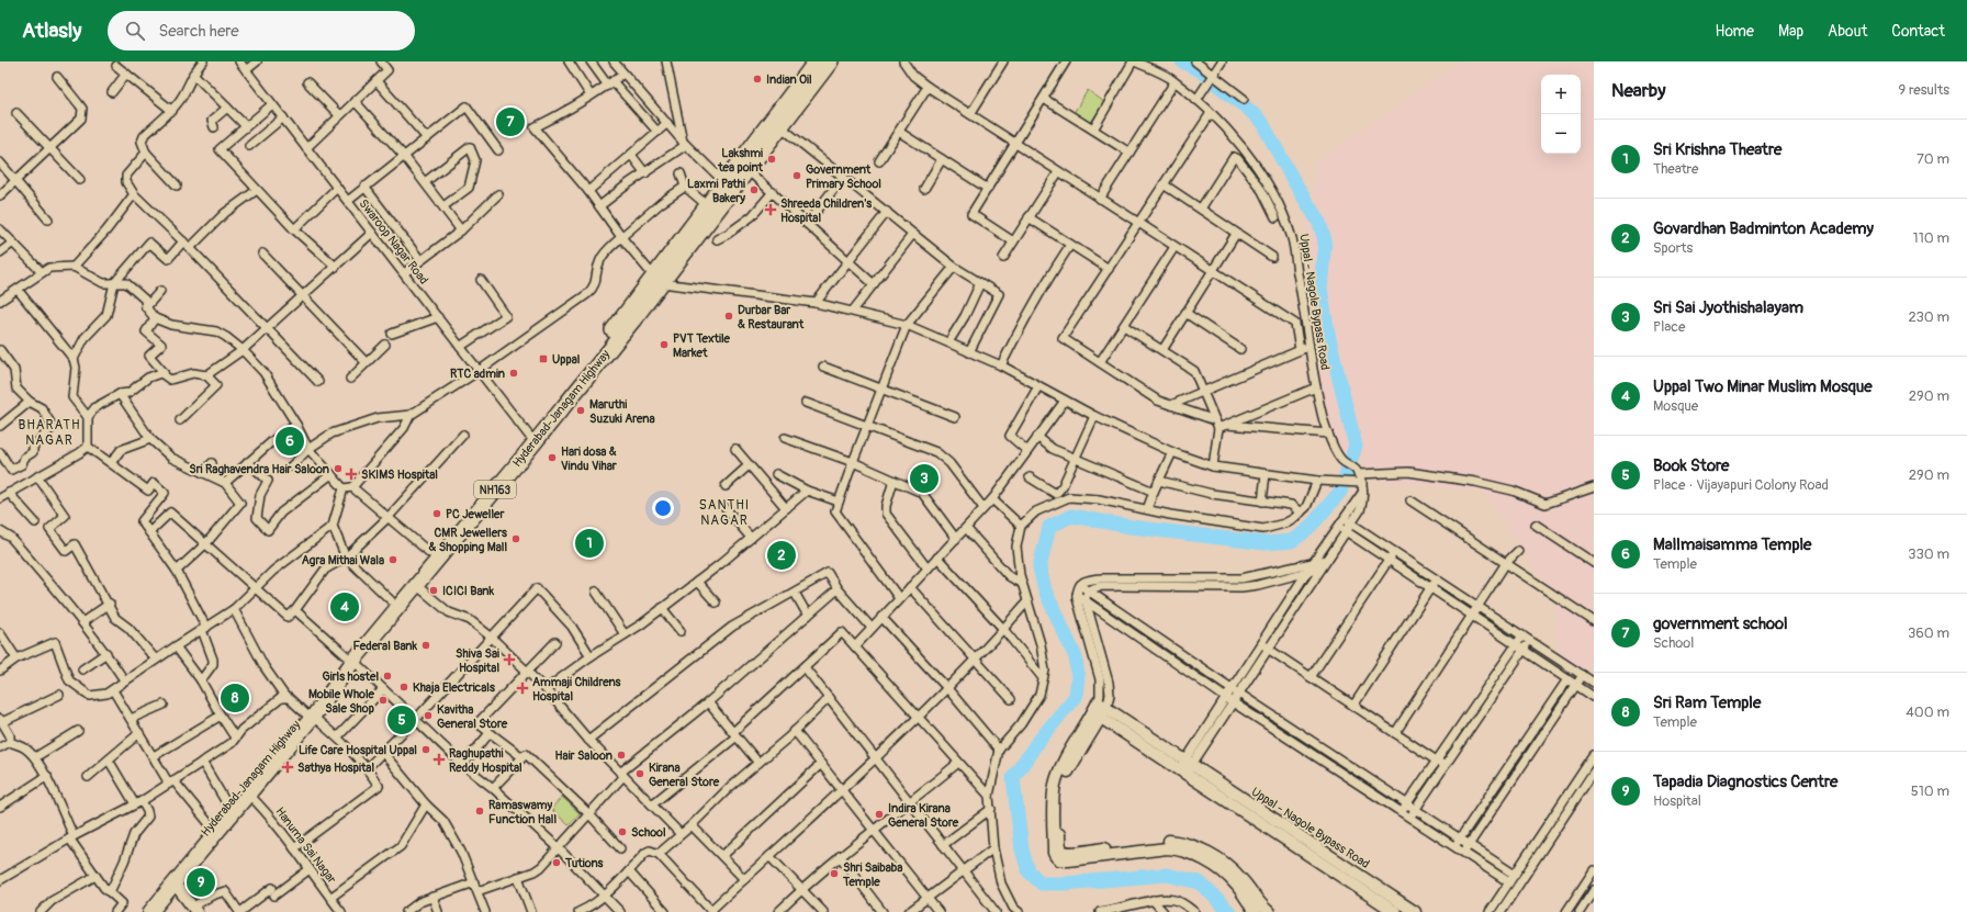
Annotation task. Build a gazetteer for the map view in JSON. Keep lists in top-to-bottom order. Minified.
{"streets":{"highway":["Hyderabad-Janagam Highway","NH163"],"street":["Swaroop Nagar Road","Uppal - Nagole Bypass Road","Hanuma Sai Nagar"]},"crossings":[["Swaroop Nagar Road","Hyderabad-Janagam Highway"],["Hyderabad-Janagam Highway","Hanuma Sai Nagar"]],"districts":["BHARATH NAGAR","SANTHI NAGAR"],"places":{"other":["Indian Oil","Lakshmi tea point","Government Primary School","Laxmi Pathi Bakery","Durbar Bar & Restaurant","PVT Textile Market","RTC admin","Maruthi Suzuki Arena","Hari dosa & Vindu Vihar","Sri Raghavendra Hair Saloon","PC Jeweller","CMR Jewellers & Shopping Mall","Agra Mithai Wala","ICICI Bank","Federal Bank","Girls hostel","Khaja Electricals","Mobile Whole Sale Shop","Kavitha General Store","Life Care Hospital Uppal","Hair Saloon","Kirana General Store","Ramaswamy Function Hall","Indira Kirana General Store","School","Tutions","Shri Saibaba Temple"],"health":["Shreeda Children's Hospital","SKIMS Hospital","Shiva Sai Hospital","Ammaji Childrens Hospital","Raghupathi Reddy Hospital","Sathya Hospital"],"transit":["Uppal"]},"page":{"header":"Atlasly","search":"Search here","nav":["Home","Map","About","Contact"],"heading":["Nearby","9 results"],"map_buttons":["+","−"],"pins":["7","6","3","1","2","4","8","5","9"],"list":[{"mark":"1","name":"Sri Krishna Theatre","note":"Theatre","value":"70 m"},{"mark":"2","name":"Govardhan Badminton Academy","note":"Sports","value":"110 m"},{"mark":"3","name":"Sri Sai Jyothishalayam","note":"Place","value":"230 m"},{"mark":"4","name":"Uppal Two Minar Muslim Mosque","note":"Mosque","value":"290 m"},{"mark":"5","name":"Book Store","note":"Place · Vijayapuri Colony Road","value":"290 m"},{"mark":"6","name":"Mallmaisamma Temple","note":"Temple","value":"330 m"},{"mark":"7","name":"government school","note":"School","value":"360 m"},{"mark":"8","name":"Sri Ram Temple","note":"Temple","value":"400 m"},{"mark":"9","name":"Tapadia Diagnostics Centre","note":"Hospital","value":"510 m"}]}}
